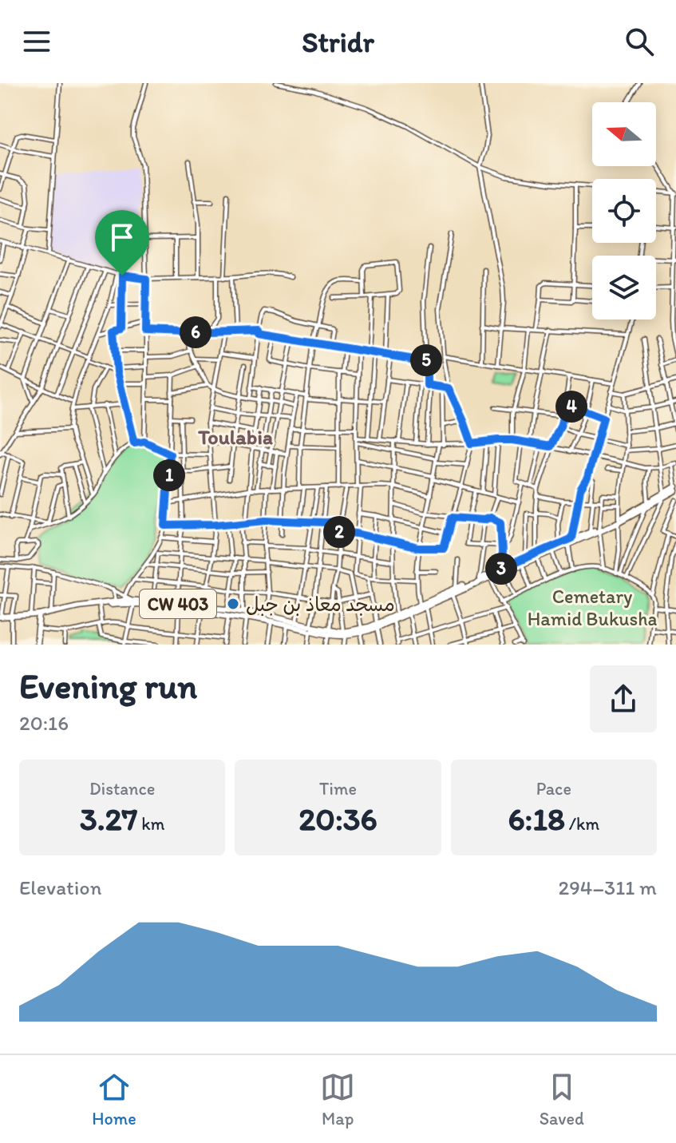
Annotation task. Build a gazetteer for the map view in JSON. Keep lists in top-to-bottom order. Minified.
{"streets":{"main road":["CW 403"]},"districts":["Toulabia"],"parks":["Cemetary Hamid Bukusha"],"places":["مسجد معاذ بن جبل"],"north":"left","page":{"header":"Stridr","pins":["6","5","4","1","2","3"],"heading":["Evening run","20:16"],"stats":[["Distance","3.27 km"],["Time","20:36"],["Pace","6:18 /km"]],"chart":["Elevation","294–311 m"],"tabs":["Home","Map","Saved"]}}
